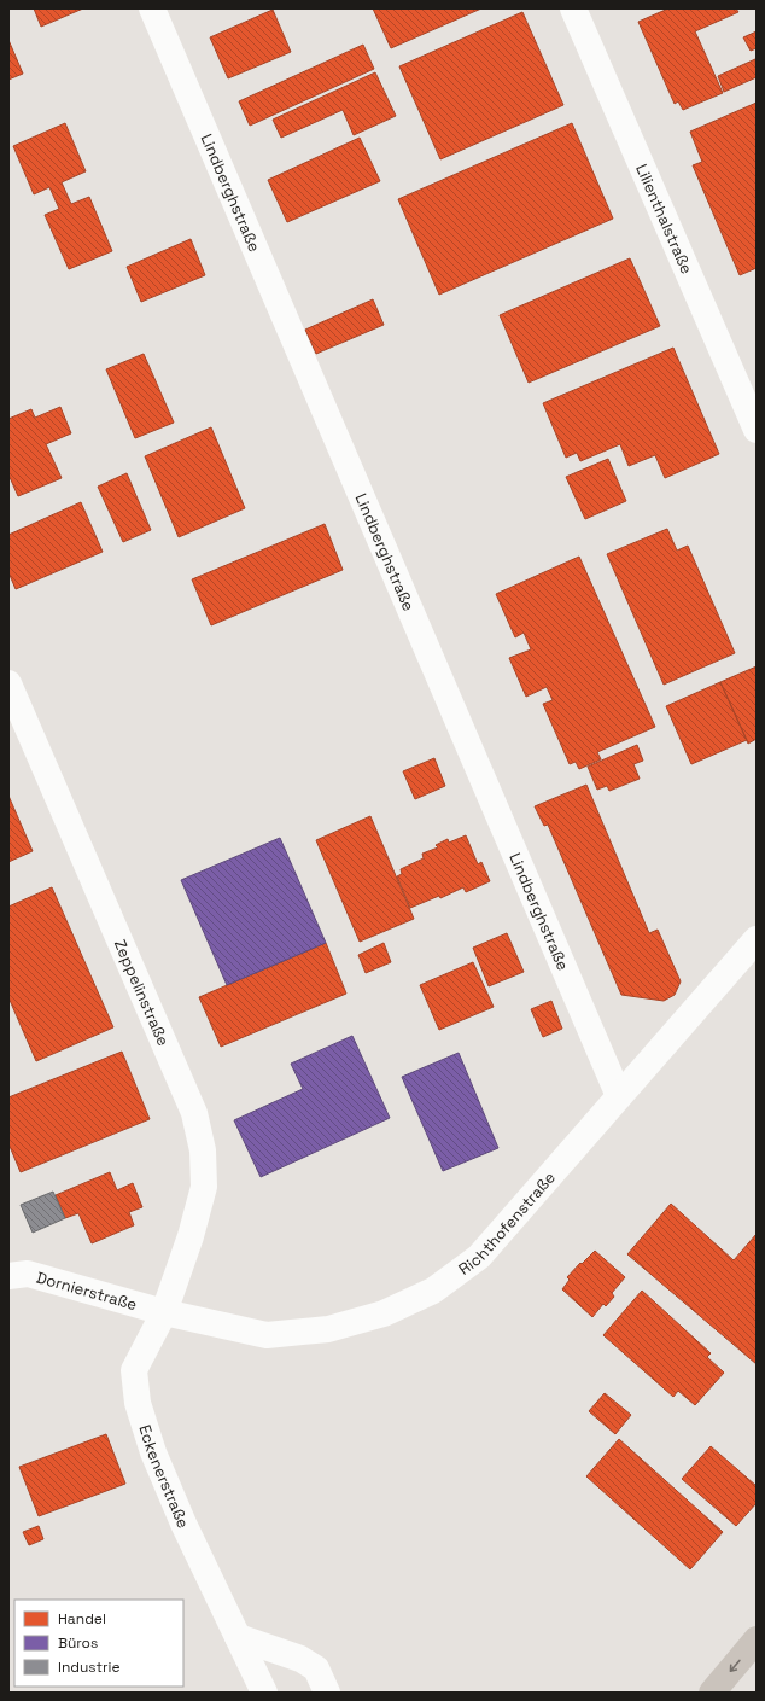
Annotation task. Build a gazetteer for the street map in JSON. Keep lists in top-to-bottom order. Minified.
{"streets":{"street":["Lindberghstraße","Lilienthalstraße","Zeppelinstraße","Richthofenstraße","Dornierstraße","Eckenerstraße"]},"crossings":[["Lindberghstraße","Richthofenstraße"],["Zeppelinstraße","Richthofenstraße"],["Zeppelinstraße","Dornierstraße"],["Zeppelinstraße","Eckenerstraße"],["Richthofenstraße","Dornierstraße"],["Richthofenstraße","Eckenerstraße"],["Dornierstraße","Eckenerstraße"]],"legend":["Handel","Büros","Industrie"]}
